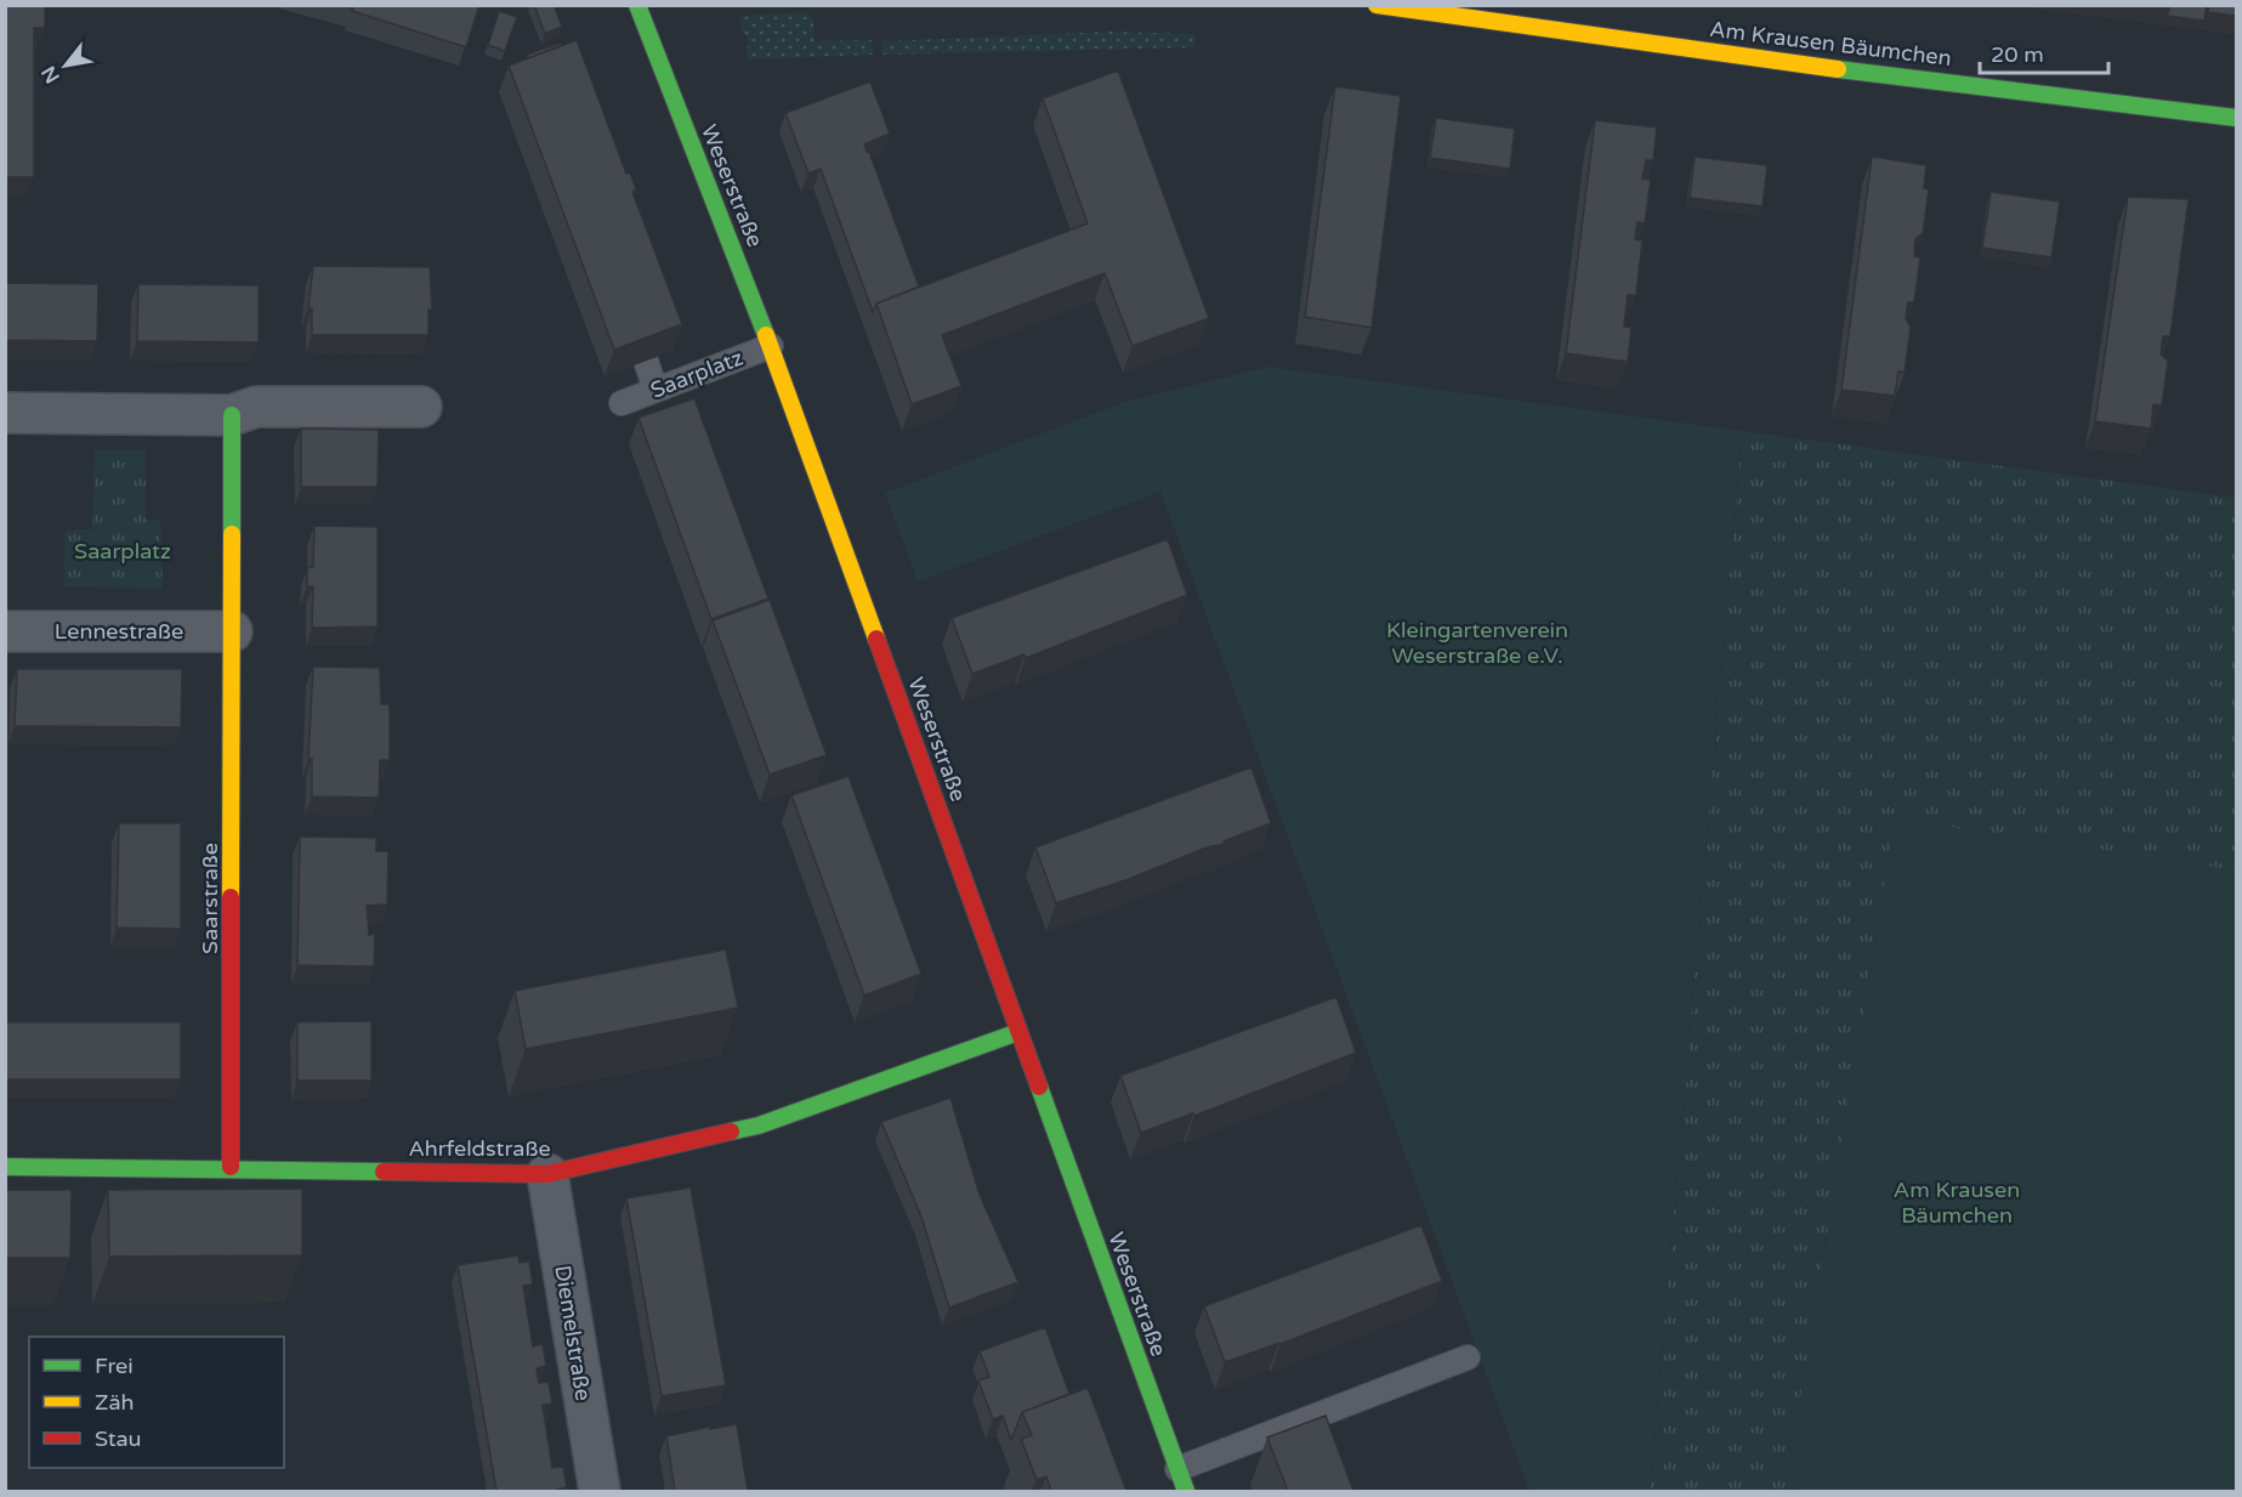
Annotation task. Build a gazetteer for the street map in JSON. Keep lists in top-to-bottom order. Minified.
{"streets":{"street":["Am Krausen Bäumchen","Weserstraße","Lennestraße","Saarstraße","Ahrfeldstraße","Diemelstraße"],"lane":["Saarplatz"]},"crossings":[["Weserstraße","Saarplatz"],["Weserstraße","Ahrfeldstraße"],["Lennestraße","Saarstraße"],["Saarstraße","Ahrfeldstraße"],["Ahrfeldstraße","Diemelstraße"]],"parks":["Saarplatz","Kleingartenverein Weserstraße e.V.","Am Krausen Bäumchen"],"legend":["Frei","Zäh","Stau"],"scale_bar":"20 m","north":"bottom left"}
